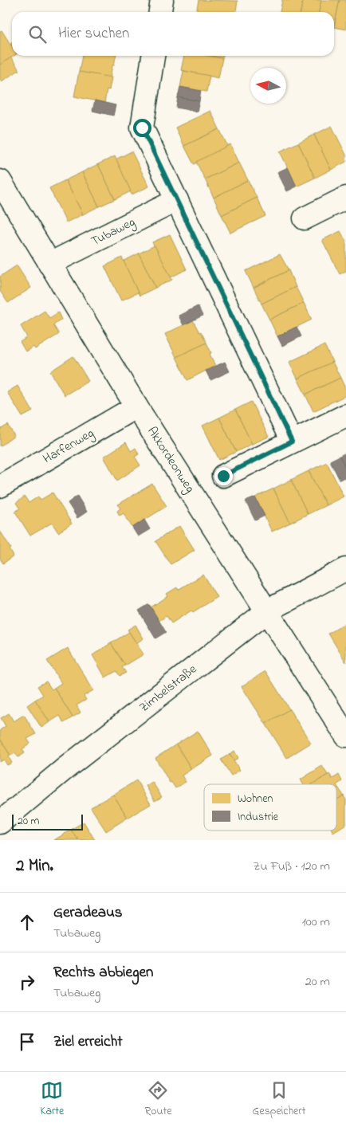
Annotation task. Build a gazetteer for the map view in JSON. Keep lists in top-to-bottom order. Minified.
{"streets":{"street":["Tubaweg","Harfenweg","Akkordeonweg","Zimbelstraße"]},"crossings":[["Tubaweg","Akkordeonweg"],["Harfenweg","Akkordeonweg"],["Akkordeonweg","Zimbelstraße"]],"legend":["Wohnen","Industrie"],"scale_bar":"20 m","north":"left","page":{"search":"Hier suchen","scale":"20 m","heading":["2 Min.","Zu Fuß · 120 m"],"list":[["Geradeaus","Tubaweg","100 m"],["Rechts abbiegen","Tubaweg","20 m"],"Ziel erreicht"],"nav":["Karte","Route","Gespeichert"]}}
